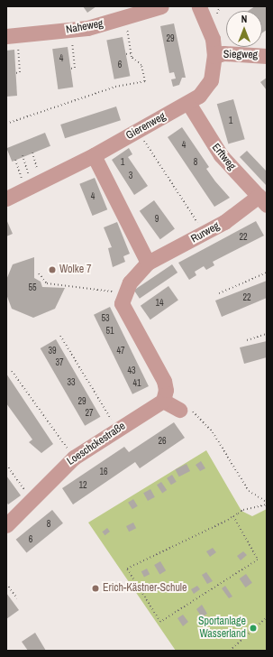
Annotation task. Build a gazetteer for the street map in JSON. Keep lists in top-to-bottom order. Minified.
{"streets":{"street":["Naheweg","Siegweg","Gierenweg","Erftweg","Rurweg","Loeschckestraße"]},"crossings":[["Siegweg","Gierenweg"],["Gierenweg","Erftweg"],["Erftweg","Rurweg"]],"places":["Wolke 7","Erich-Kästner-Schule","Sportanlage Wasserland"],"house_numbers":["29","4","6","1","4","1","8","3","4","9","22","55","22","14","53","51","39","47","37","43","33","41","29","27","26","16","12","8","6"],"north":"top"}
